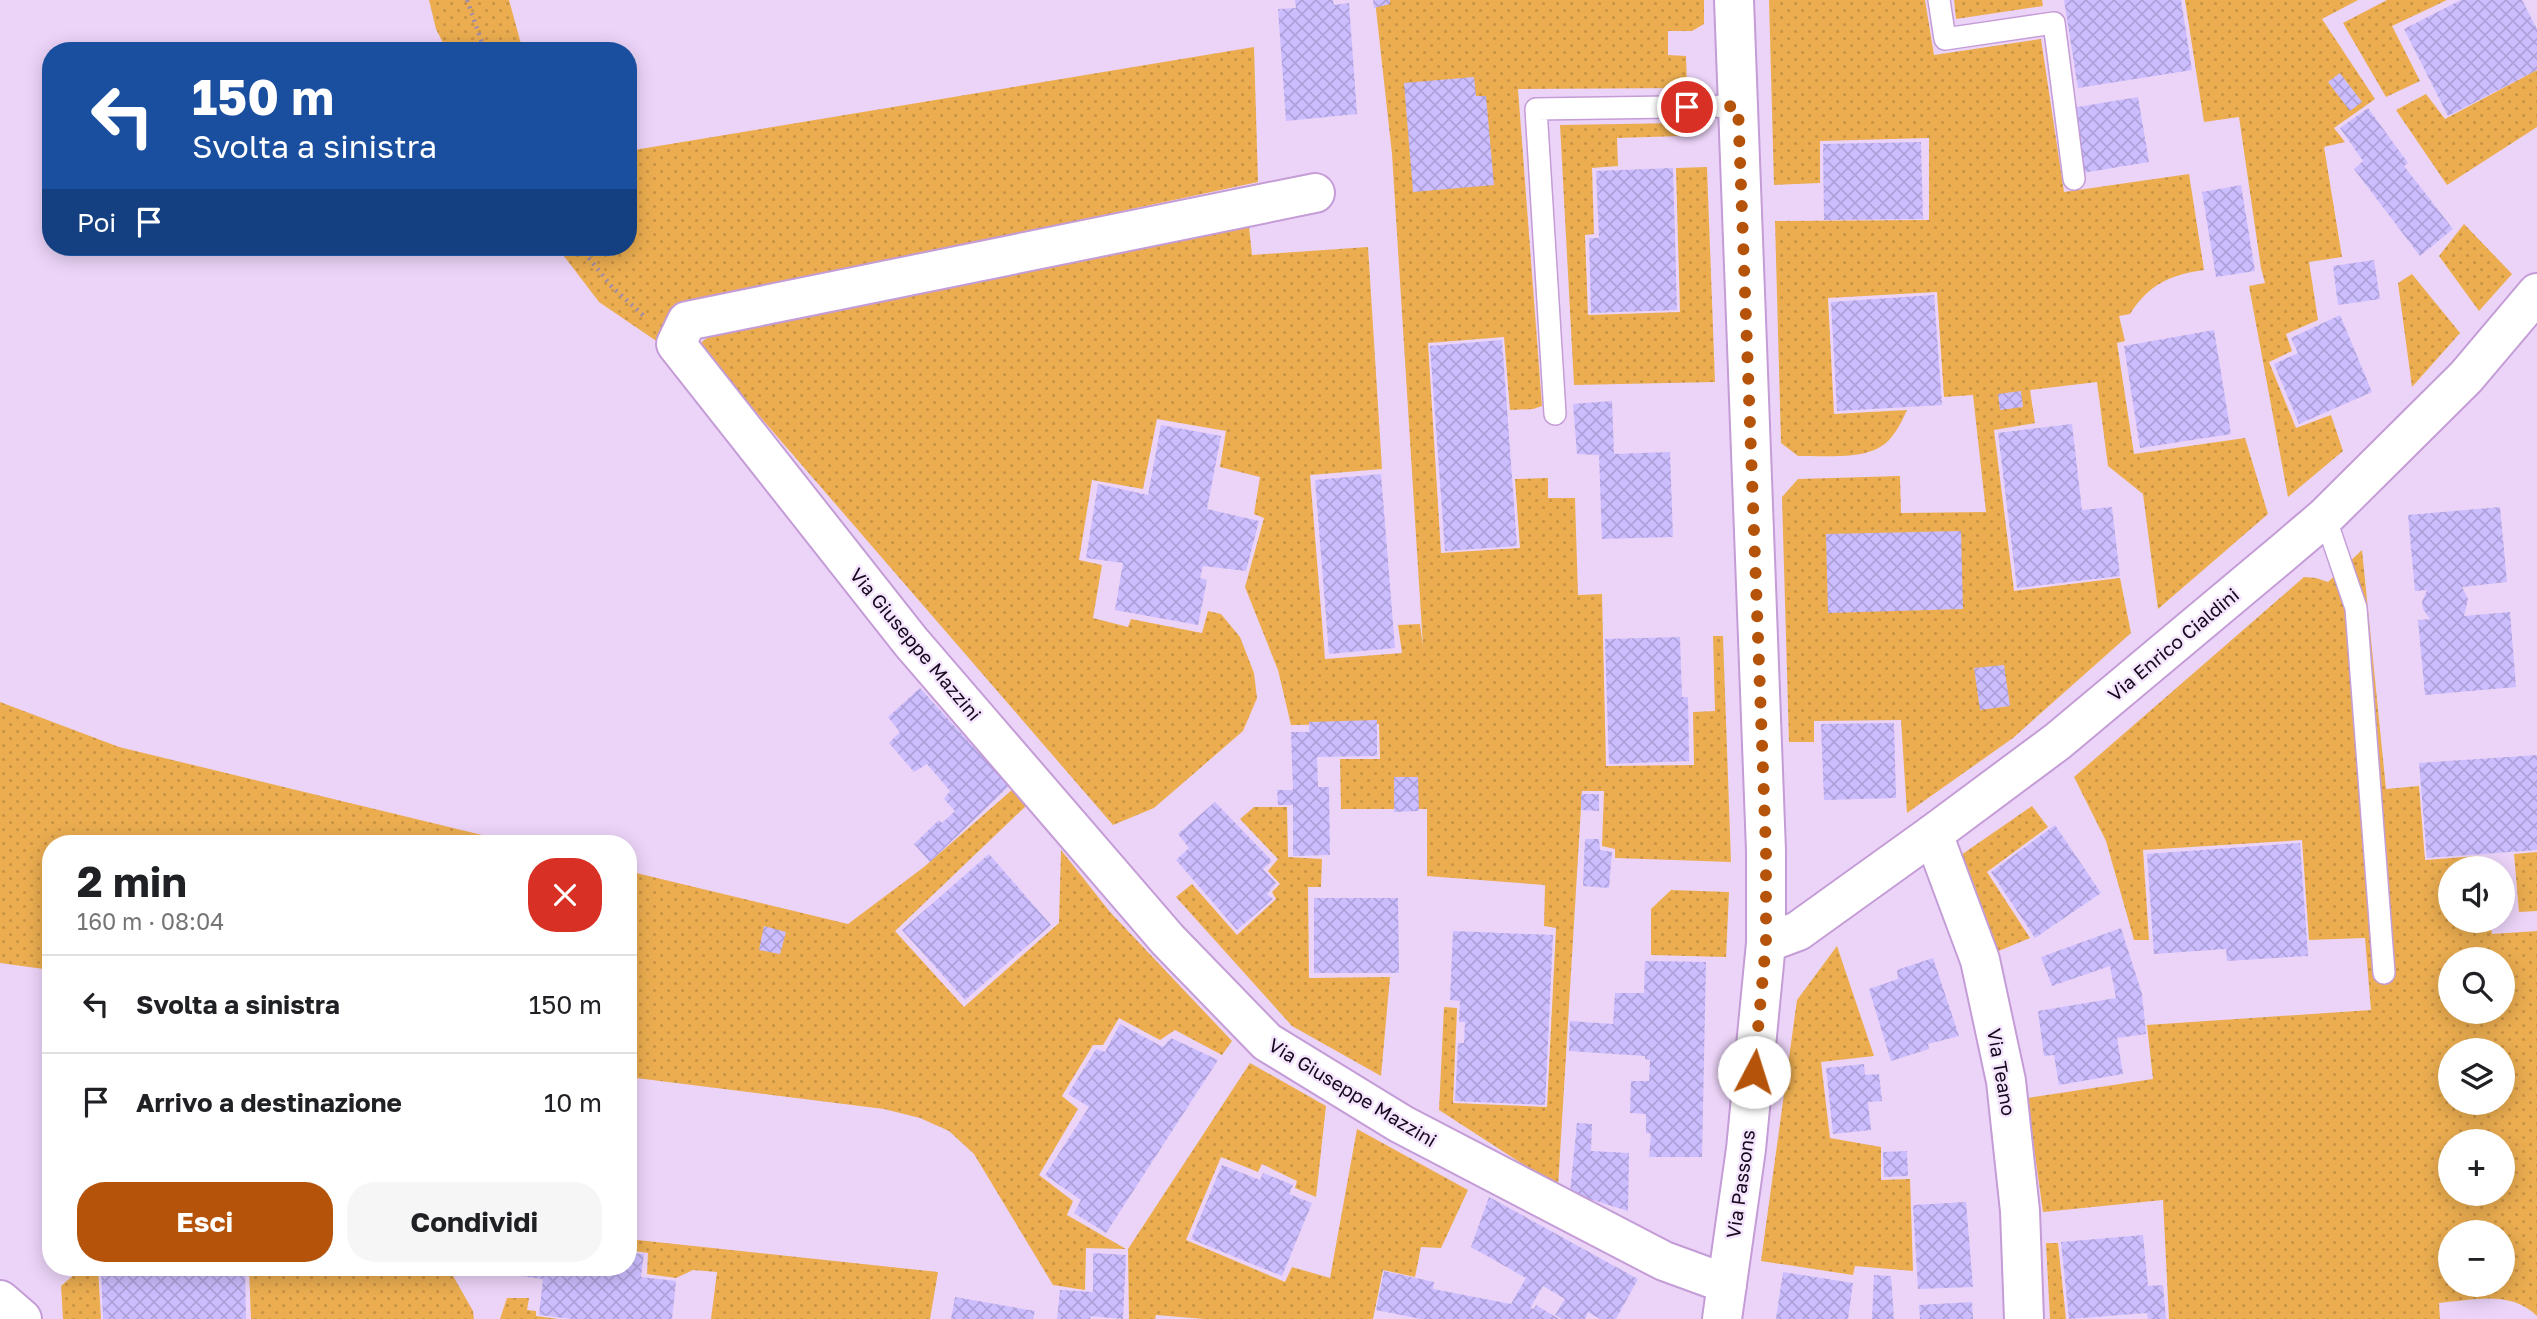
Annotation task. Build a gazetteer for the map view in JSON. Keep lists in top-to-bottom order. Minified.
{"streets":{"street":["Via Giuseppe Mazzini","Via Enrico Cialdini","Via Teano","Via Passons"]},"crossings":[["Via Giuseppe Mazzini","Via Passons"],["Via Enrico Cialdini","Via Teano"],["Via Enrico Cialdini","Via Passons"]],"page":{"turn":["150 m","Svolta a sinistra"],"then":"Poi","heading":["2 min","160 m · 08:04"],"map_buttons":["+","−"],"list":[{"name":"Svolta a sinistra","value":"150 m"},{"name":"Arrivo a destinazione","value":"10 m"}],"buttons":["Esci","Condividi"]}}
